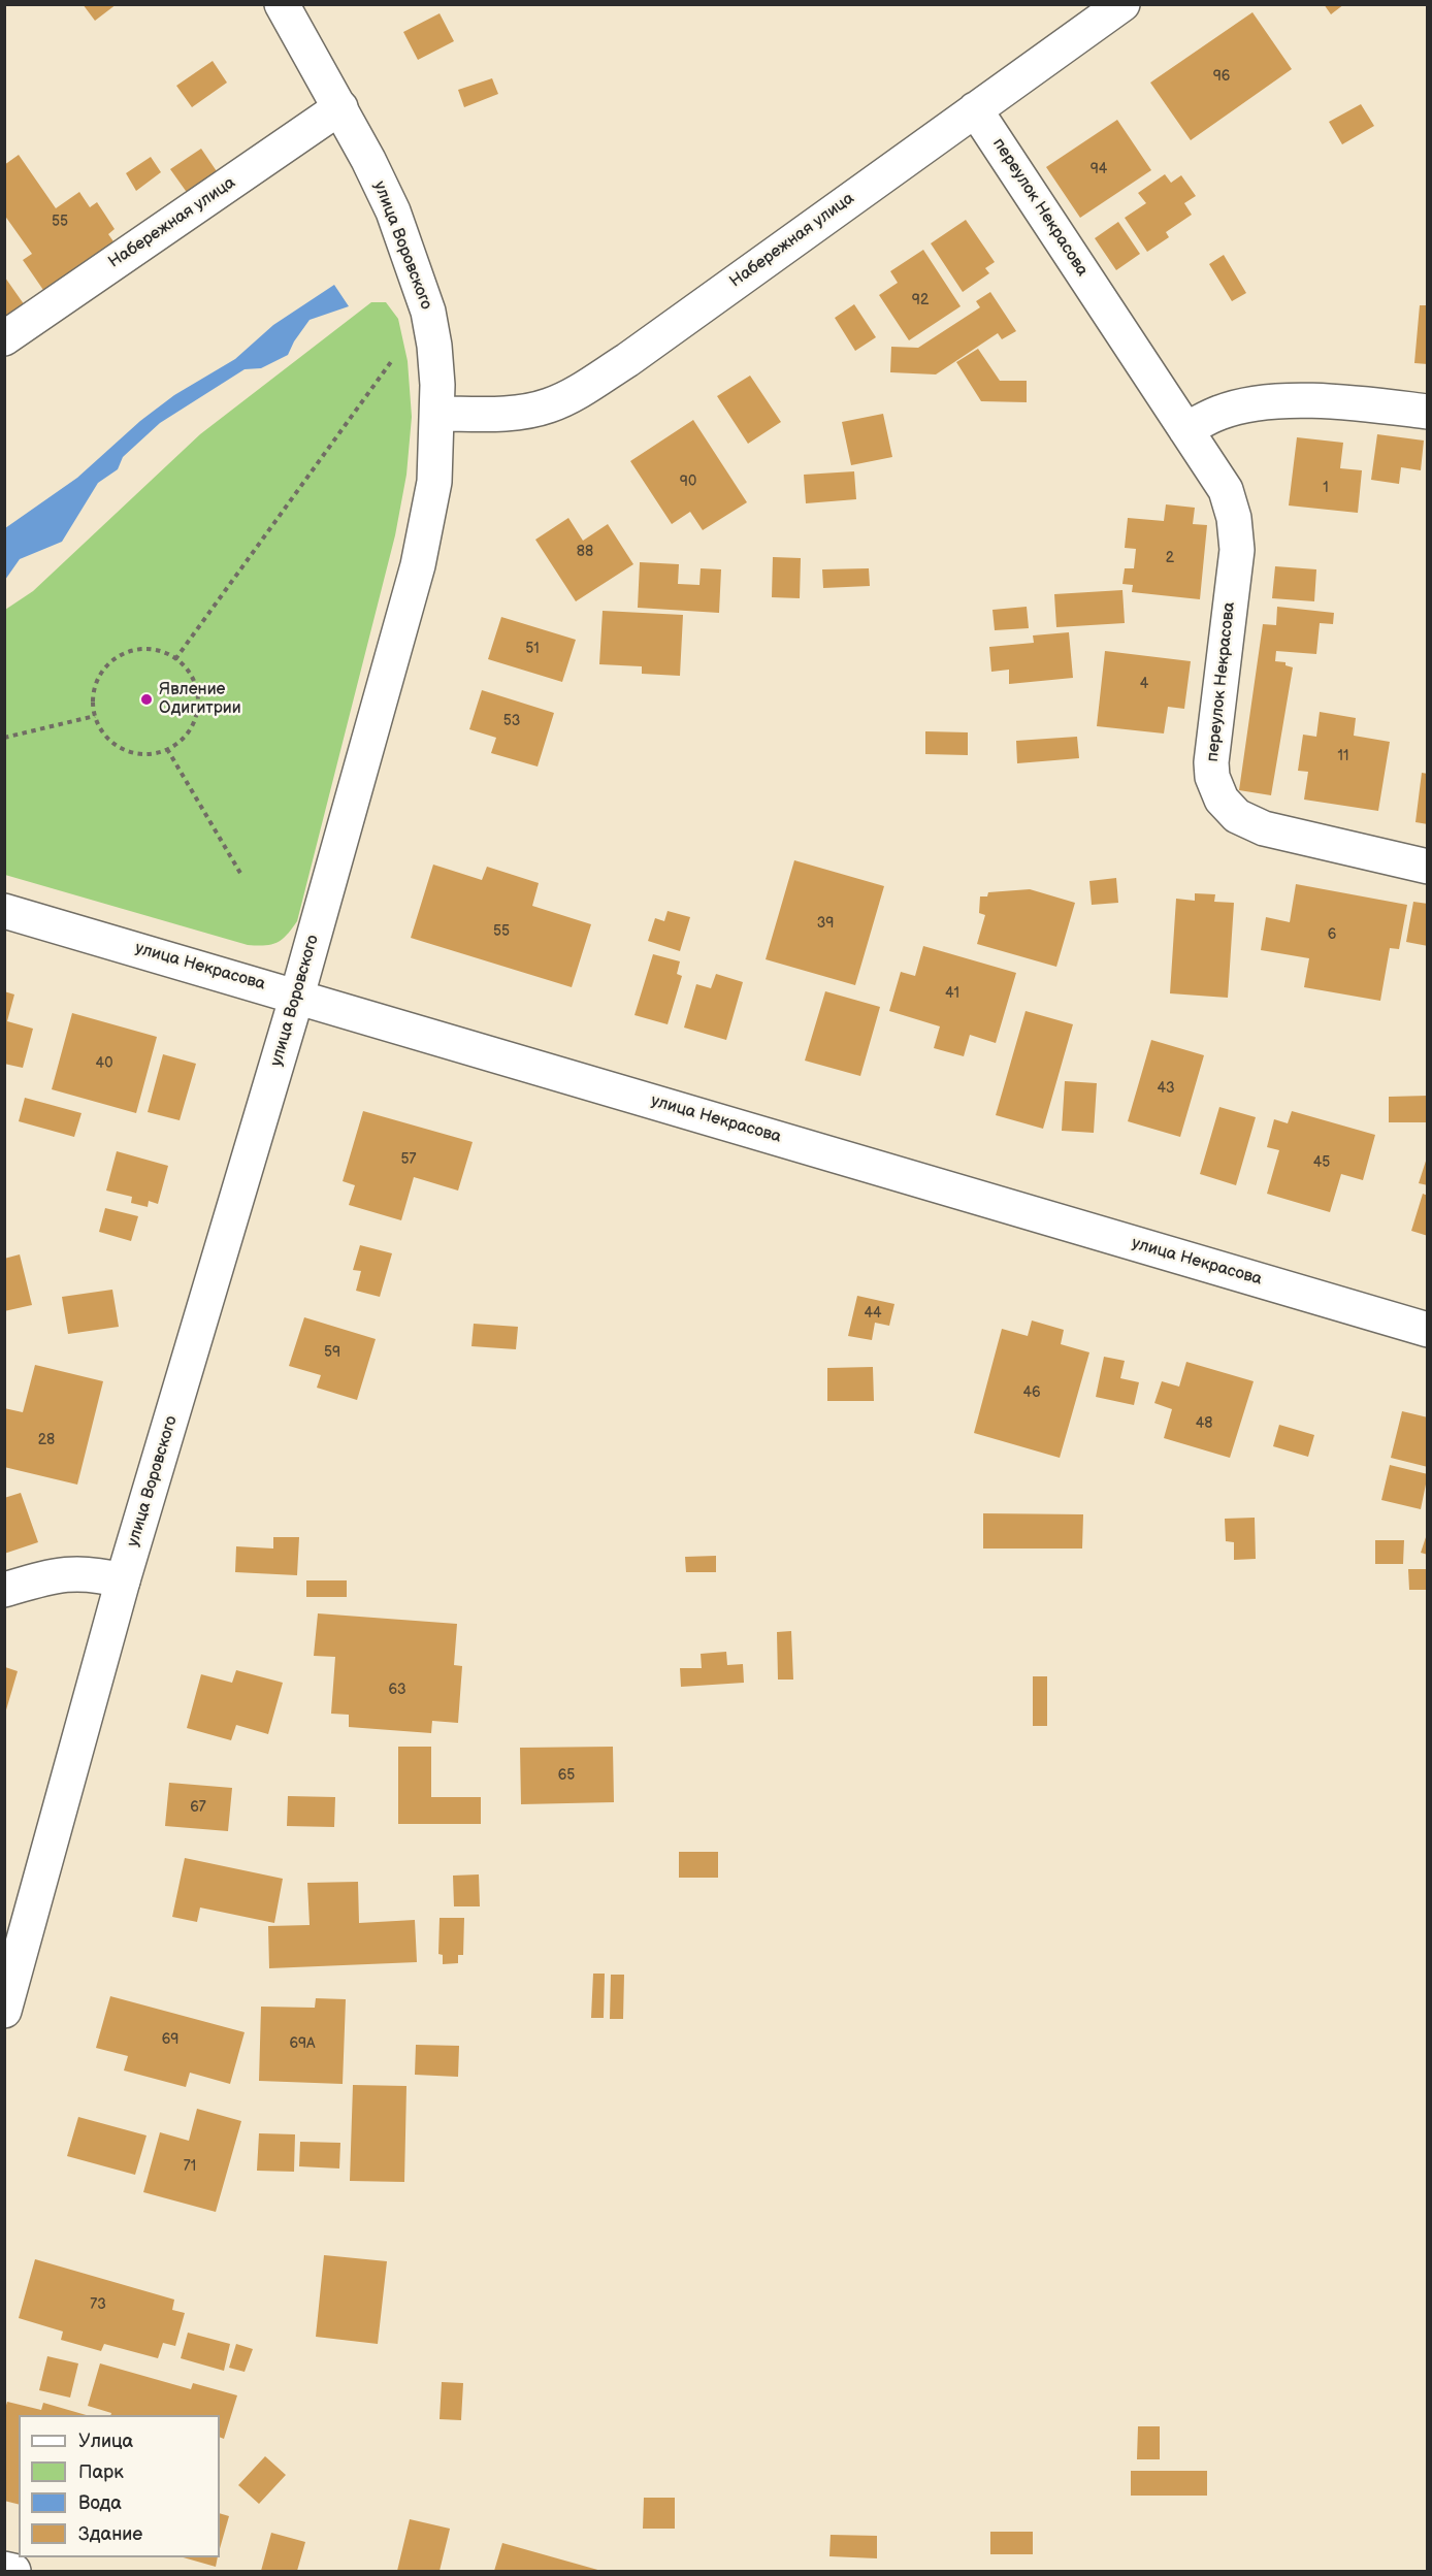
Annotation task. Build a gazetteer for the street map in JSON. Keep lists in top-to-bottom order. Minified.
{"streets":{"street":["переулок Некрасова","Набережная улица","улица Воровского","улица Некрасова"]},"crossings":[["переулок Некрасова","Набережная улица"],["Набережная улица","улица Воровского"],["улица Воровского","улица Некрасова"]],"places":["Явление Одигитрии"],"house_numbers":["96","94","55","92","90","1","88","2","51","4","53","11","39","55","6","41","40","43","57","45","44","59","46","48","28","63","65","67","69","69А","71","73"],"legend":["Улица","Парк","Вода","Здание"]}
